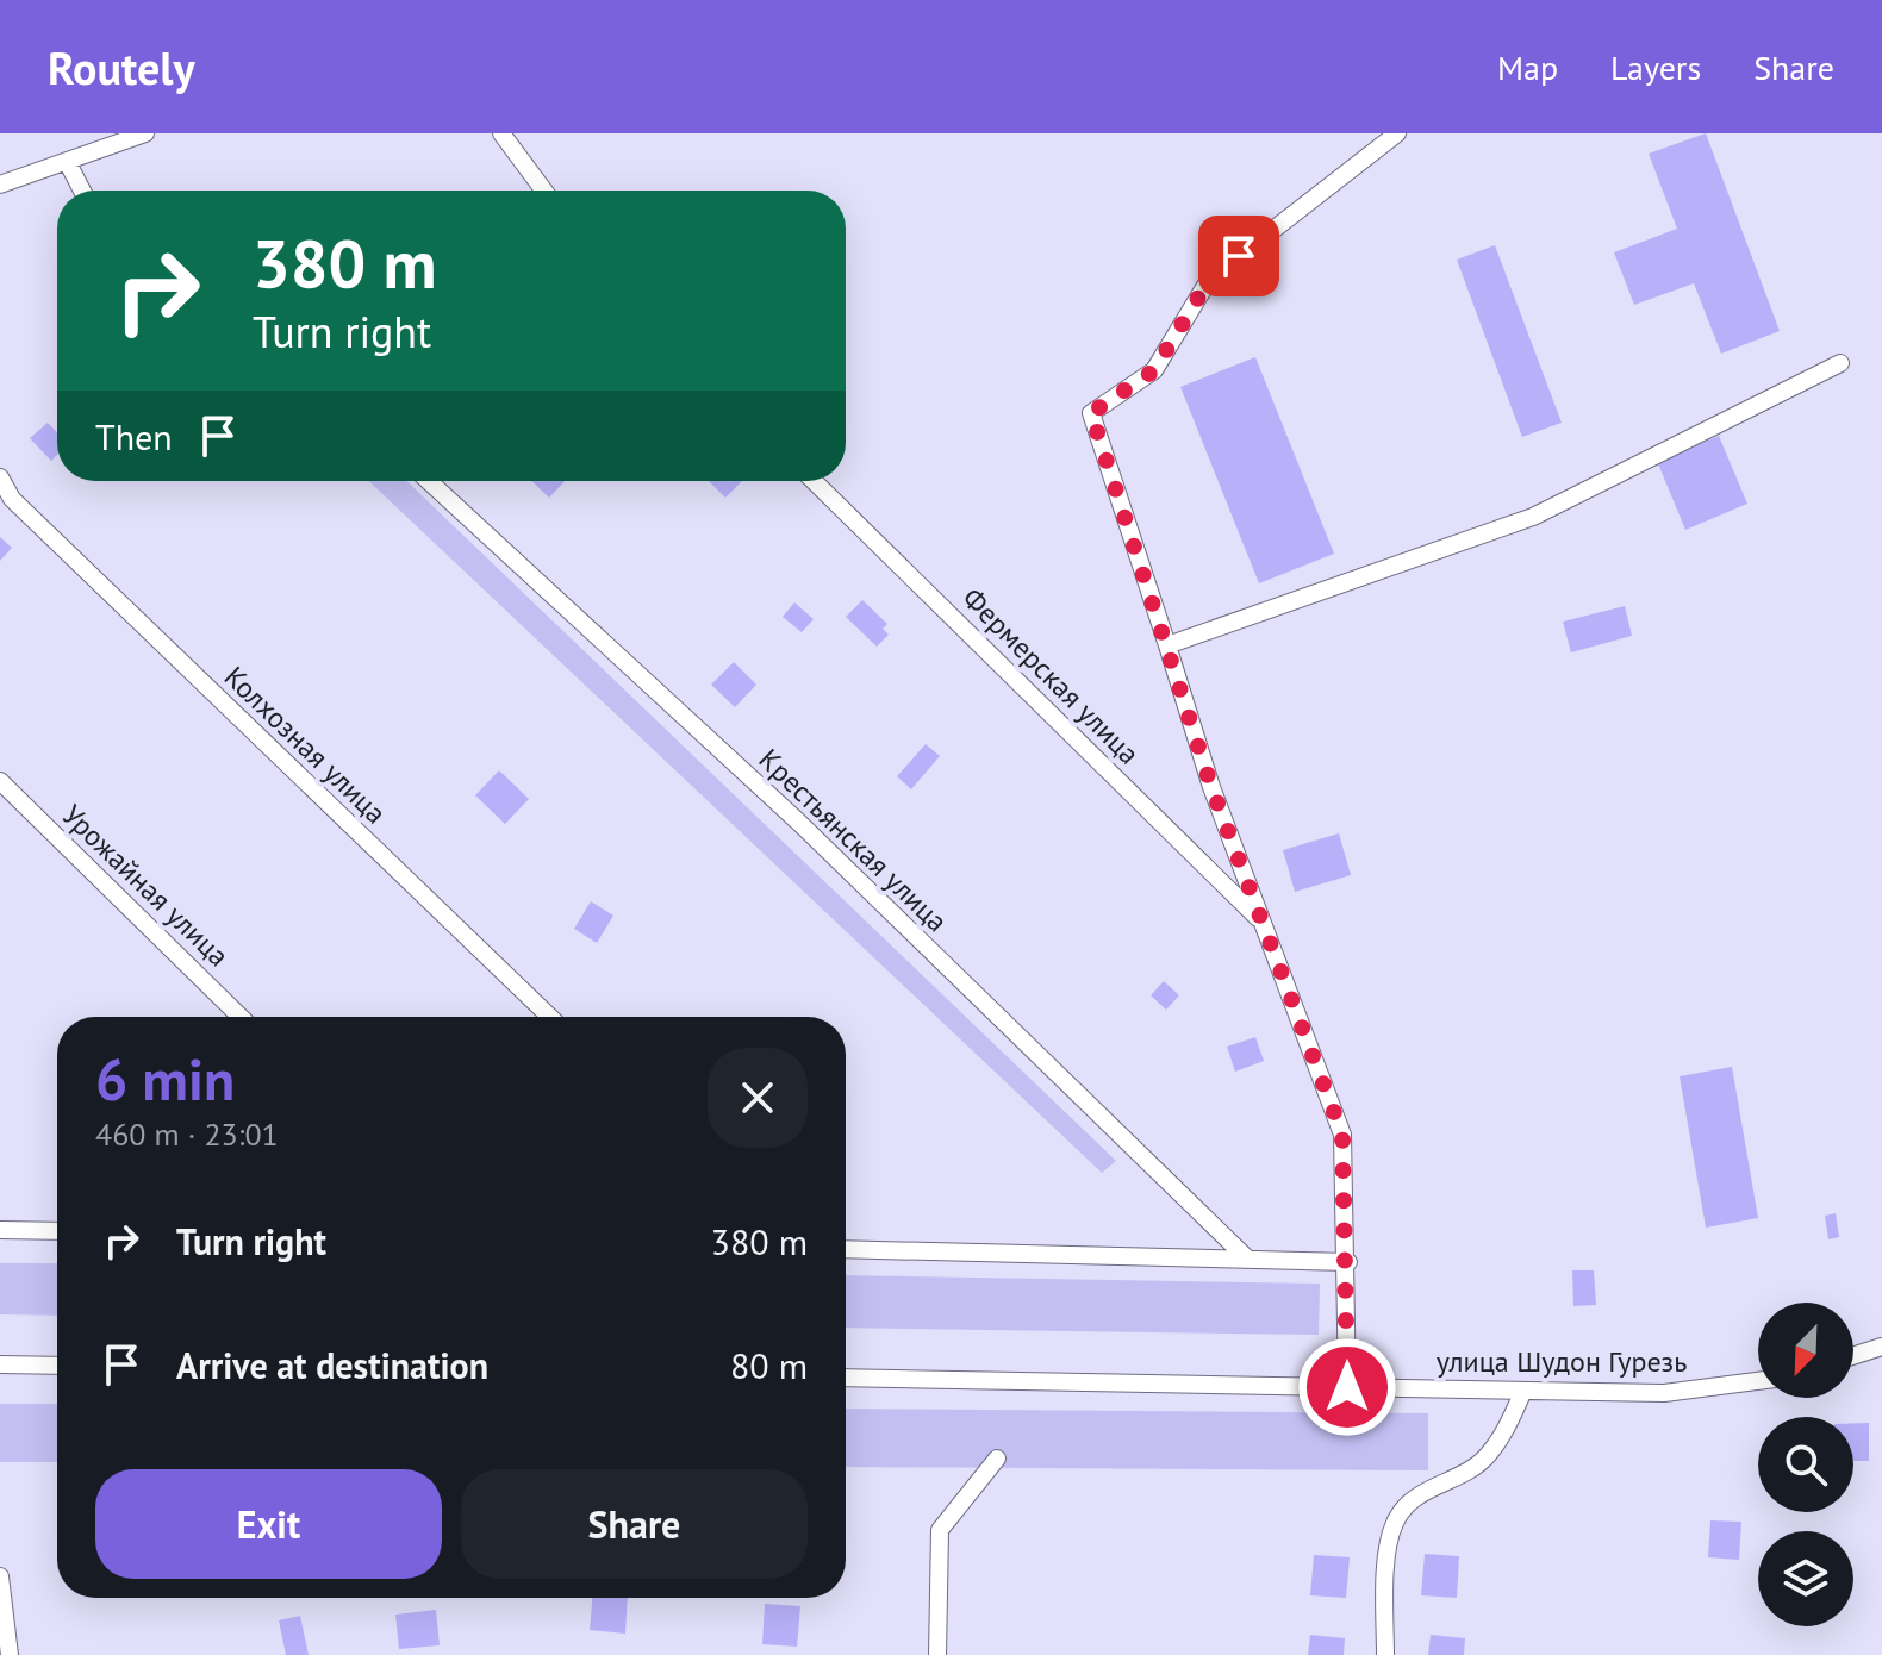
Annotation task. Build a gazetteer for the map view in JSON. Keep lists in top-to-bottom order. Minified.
{"streets":{"street":["Фермерская улица","Колхозная улица","Крестьянская улица","Урожайная улица","улица Шудон Гурезь"]},"north":"bottom left","page":{"header":"Routely","nav":["Map","Layers","Share"],"turn":["380 m","Turn right"],"then":"Then","heading":["6 min","460 m · 23:01"],"list":[{"name":"Turn right","value":"380 m"},{"name":"Arrive at destination","value":"80 m"}],"buttons":["Exit","Share"]}}
